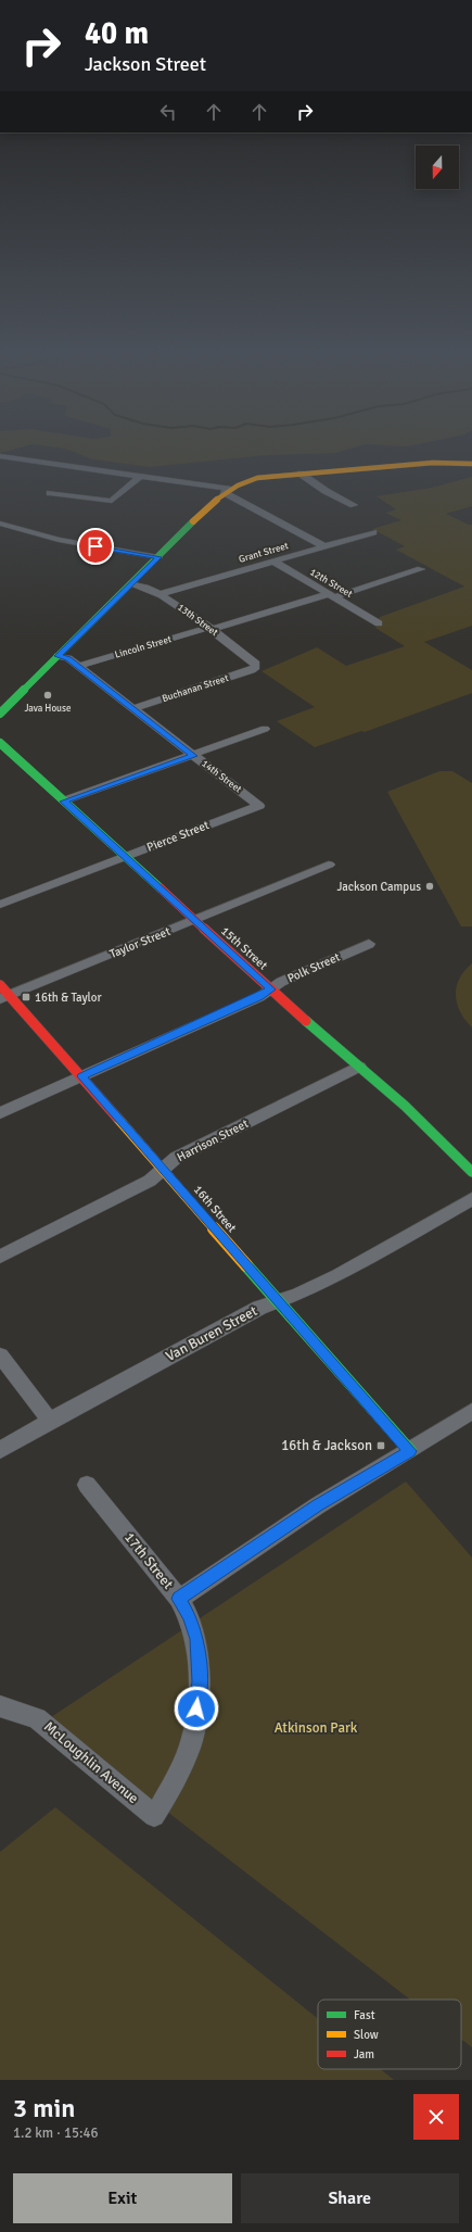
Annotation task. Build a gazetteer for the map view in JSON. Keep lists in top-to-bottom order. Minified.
{"streets":{"street":["Grant Street","12th Street","13th Street","Lincoln Street","Buchanan Street","14th Street","Pierce Street","Taylor Street","15th Street","Polk Street","Harrison Street","16th Street","Van Buren Street","17th Street","McLoughlin Avenue"]},"crossings":[["Grant Street","12th Street"],["Grant Street","13th Street"],["12th Street","Lincoln Street"],["13th Street","Lincoln Street"],["13th Street","Buchanan Street"],["Lincoln Street","14th Street"],["Buchanan Street","14th Street"],["14th Street","Pierce Street"],["Pierce Street","15th Street"],["Taylor Street","15th Street"],["Taylor Street","16th Street"],["15th Street","Polk Street"],["15th Street","Harrison Street"],["Polk Street","16th Street"],["Harrison Street","16th Street"],["16th Street","Van Buren Street"],["17th Street","McLoughlin Avenue"]],"parks":["Atkinson Park"],"places":{"other":["Java House","Jackson Campus"],"transit":["16th & Taylor","16th & Jackson"]},"legend":["Fast","Slow","Jam"],"north":"bottom","page":{"turn":["40 m","Jackson Street"],"heading":["3 min","1.2 km · 15:46"],"buttons":["Exit","Share"]}}
